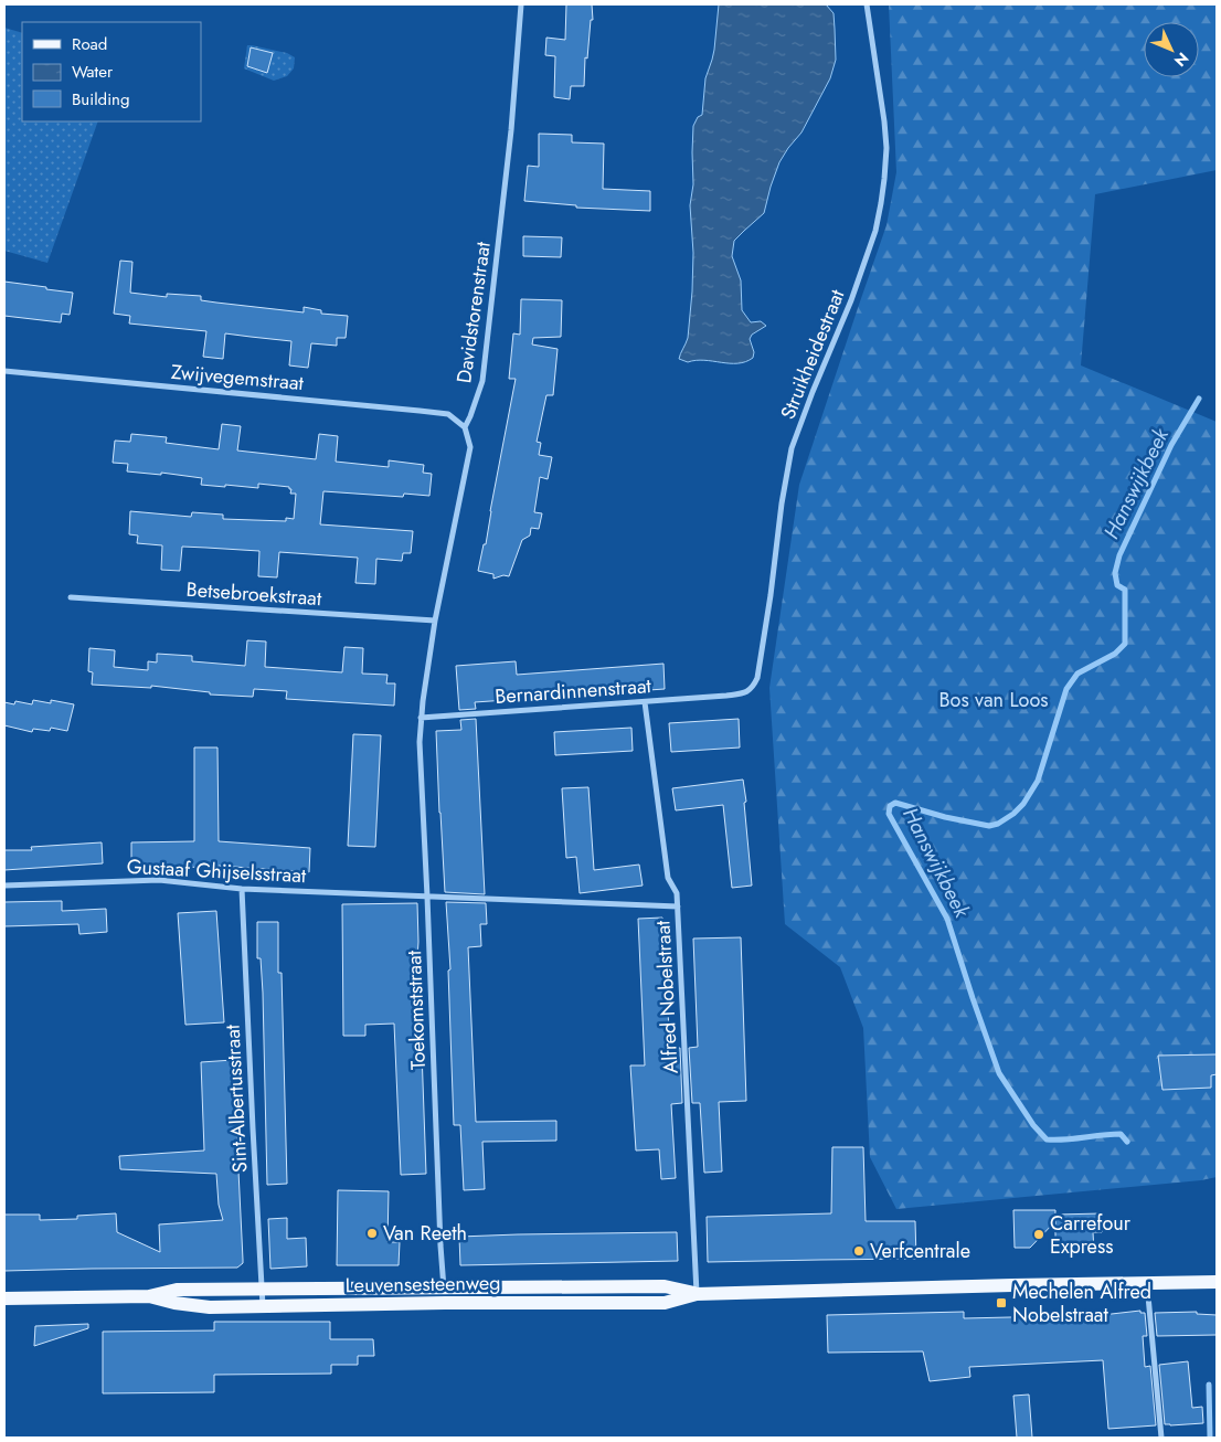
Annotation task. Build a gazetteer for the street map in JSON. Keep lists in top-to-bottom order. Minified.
{"streets":{"main road":["Leuvensesteenweg"],"street":["Davidstorenstraat","Struikheidestraat","Zwijvegemstraat","Betsebroekstraat","Bernardinnenstraat","Gustaaf Ghijselsstraat","Alfred Nobelstraat","Toekomststraat","Sint-Albertusstraat"]},"crossings":[["Davidstorenstraat","Zwijvegemstraat"],["Struikheidestraat","Bernardinnenstraat"],["Bernardinnenstraat","Alfred Nobelstraat"],["Bernardinnenstraat","Toekomststraat"],["Gustaaf Ghijselsstraat","Alfred Nobelstraat"],["Gustaaf Ghijselsstraat","Toekomststraat"],["Gustaaf Ghijselsstraat","Sint-Albertusstraat"],["Alfred Nobelstraat","Leuvensesteenweg"],["Toekomststraat","Leuvensesteenweg"],["Sint-Albertusstraat","Leuvensesteenweg"]],"water":["Hanswijkbeek"],"parks":["Bos van Loos"],"places":{"other":["Van Reeth","Carrefour Express","Verfcentrale"],"transit":["Mechelen Alfred Nobelstraat"]},"legend":["Road","Water","Building"],"north":"bottom right"}
